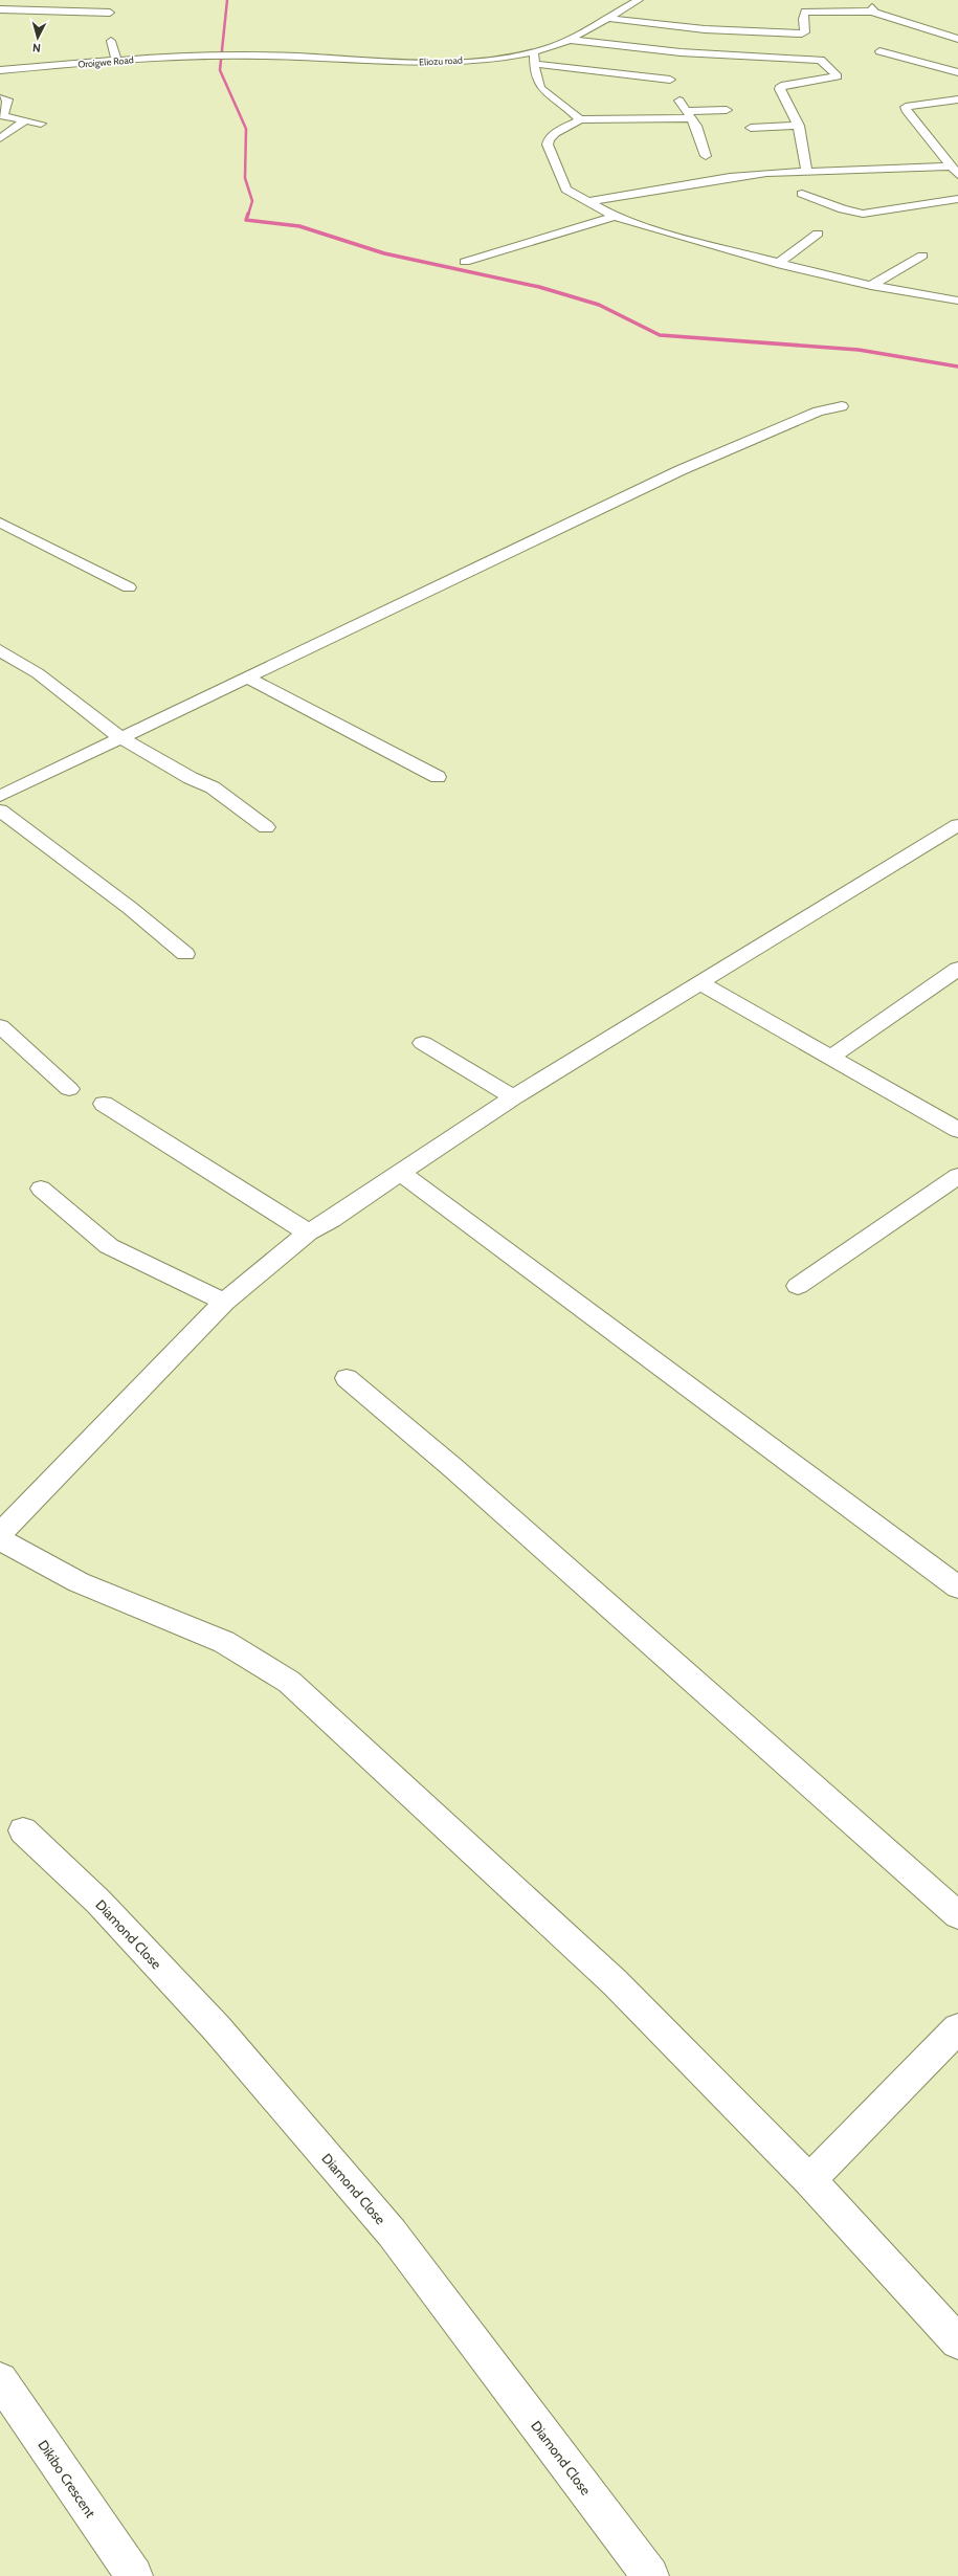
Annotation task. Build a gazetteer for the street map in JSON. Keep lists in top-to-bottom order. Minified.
{"streets":{"street":["Eliozu road","Oroigwe Road","Diamond Close","Dikibo Crescent"]},"crossings":[["Eliozu road","Oroigwe Road"]],"north":"bottom"}
